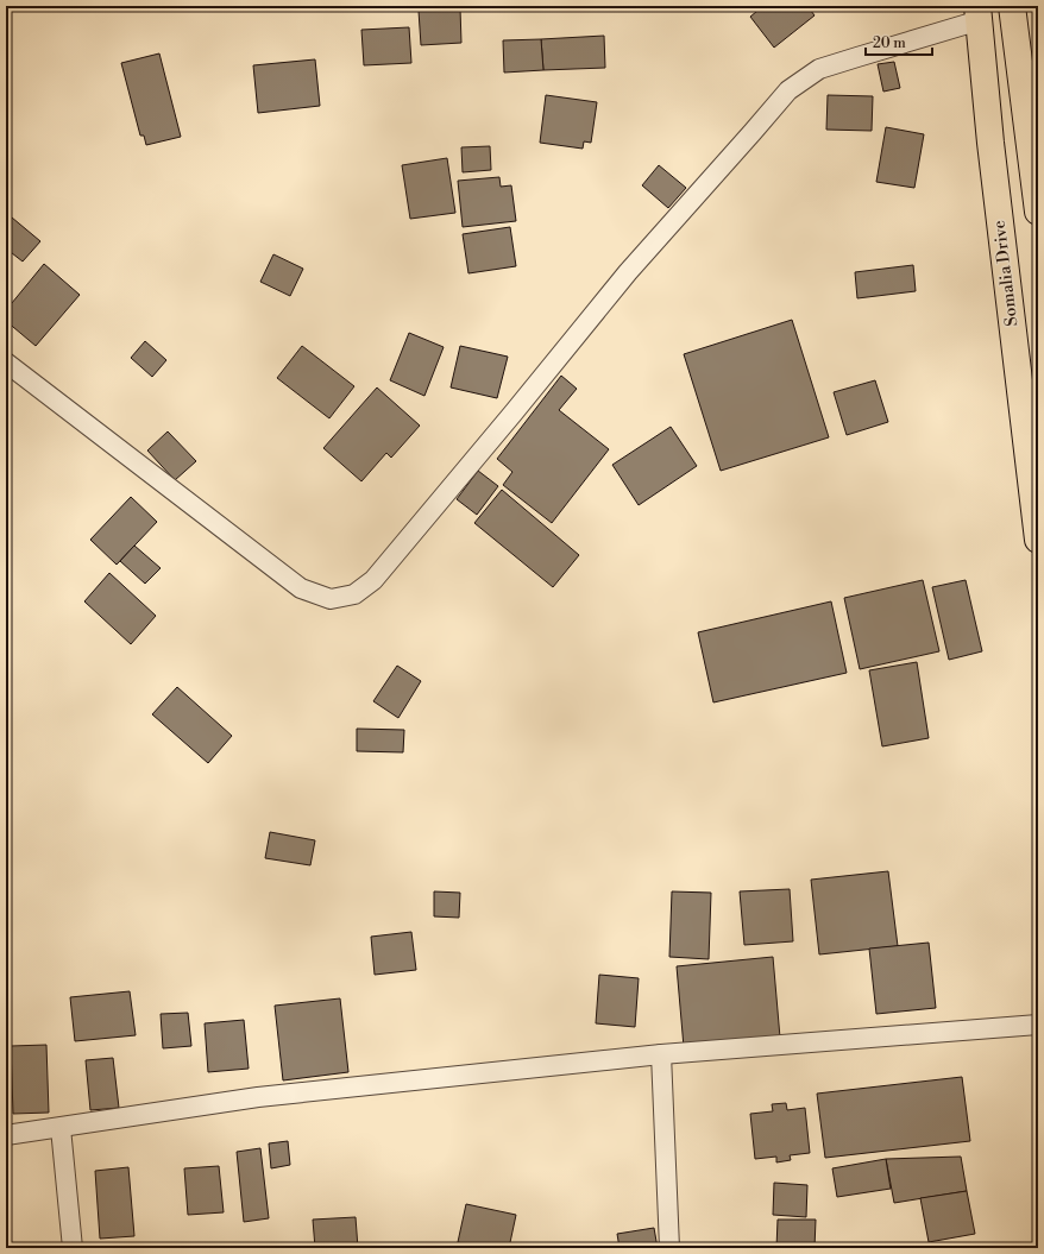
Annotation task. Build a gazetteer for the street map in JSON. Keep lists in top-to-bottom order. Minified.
{"streets":{"main road":["Somalia Drive"]},"scale_bar":"20 m"}
